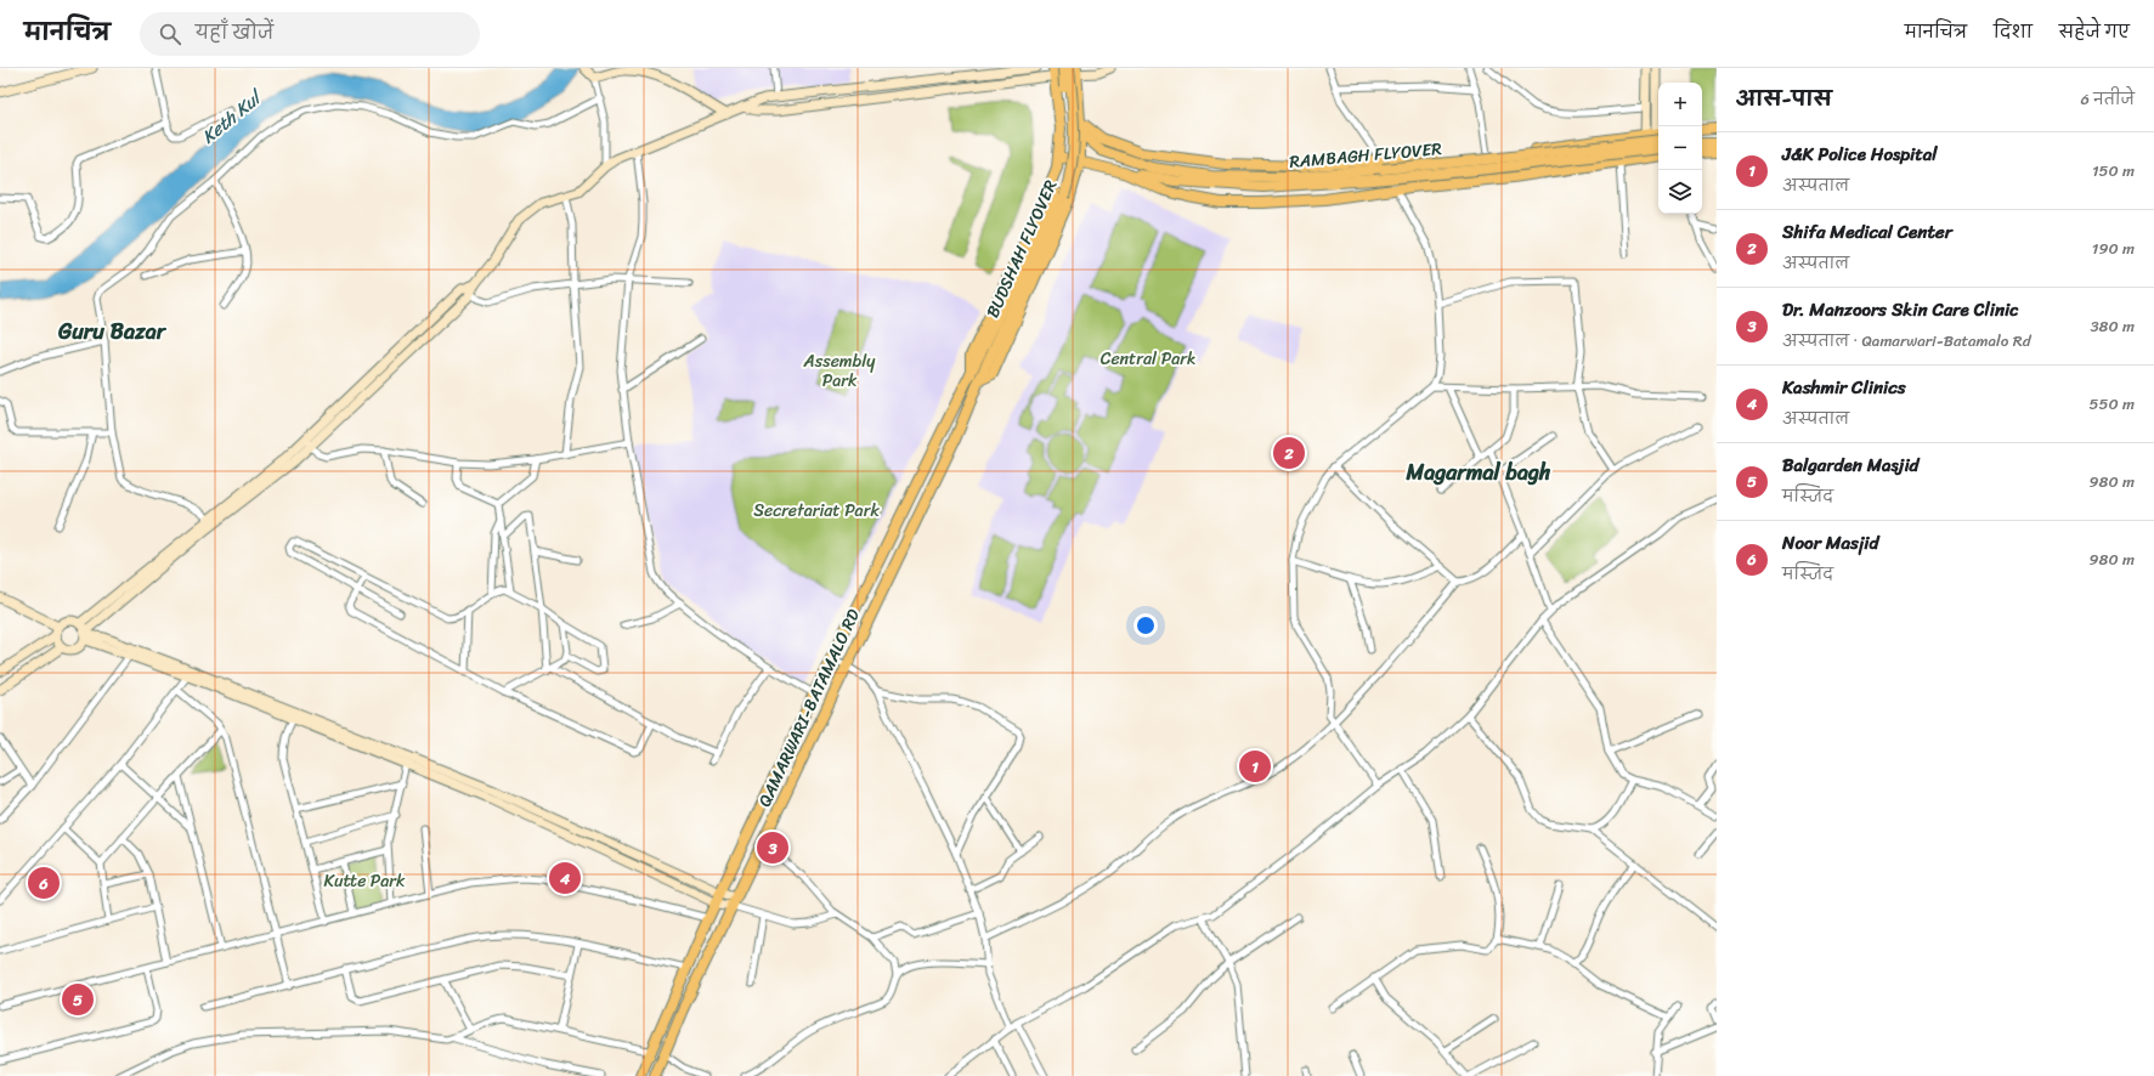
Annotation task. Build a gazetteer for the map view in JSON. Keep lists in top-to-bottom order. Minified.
{"streets":{"main road":["RAMBAGH FLYOVER","BUDSHAH FLYOVER","QAMARWARI-BATAMALO RD"]},"crossings":[["BUDSHAH FLYOVER","QAMARWARI-BATAMALO RD"]],"districts":["Guru Bazar","Magarmal bagh"],"water":["Keth Kul"],"parks":["Central Park","Assembly Park","Secretariat Park","Kutte Park"],"page":{"header":"मानचित्र","search":"यहाँ खोजें","nav":["मानचित्र","दिशा","सहेजे गए"],"heading":["आस-पास","6 नतीजे"],"map_buttons":["+","−"],"list":[{"mark":"1","name":"J&K Police Hospital","note":"अस्पताल","value":"150 m"},{"mark":"2","name":"Shifa Medical Center","note":"अस्पताल","value":"190 m"},{"mark":"3","name":"Dr. Manzoors Skin Care Clinic","note":"अस्पताल · Qamarwari-Batamalo Rd","value":"380 m"},{"mark":"4","name":"Kashmir Clinics","note":"अस्पताल","value":"550 m"},{"mark":"5","name":"Balgarden Masjid","note":"मस्जिद","value":"980 m"},{"mark":"6","name":"Noor Masjid","note":"मस्जिद","value":"980 m"}],"pins":["2","1","3","4","6","5"]}}
